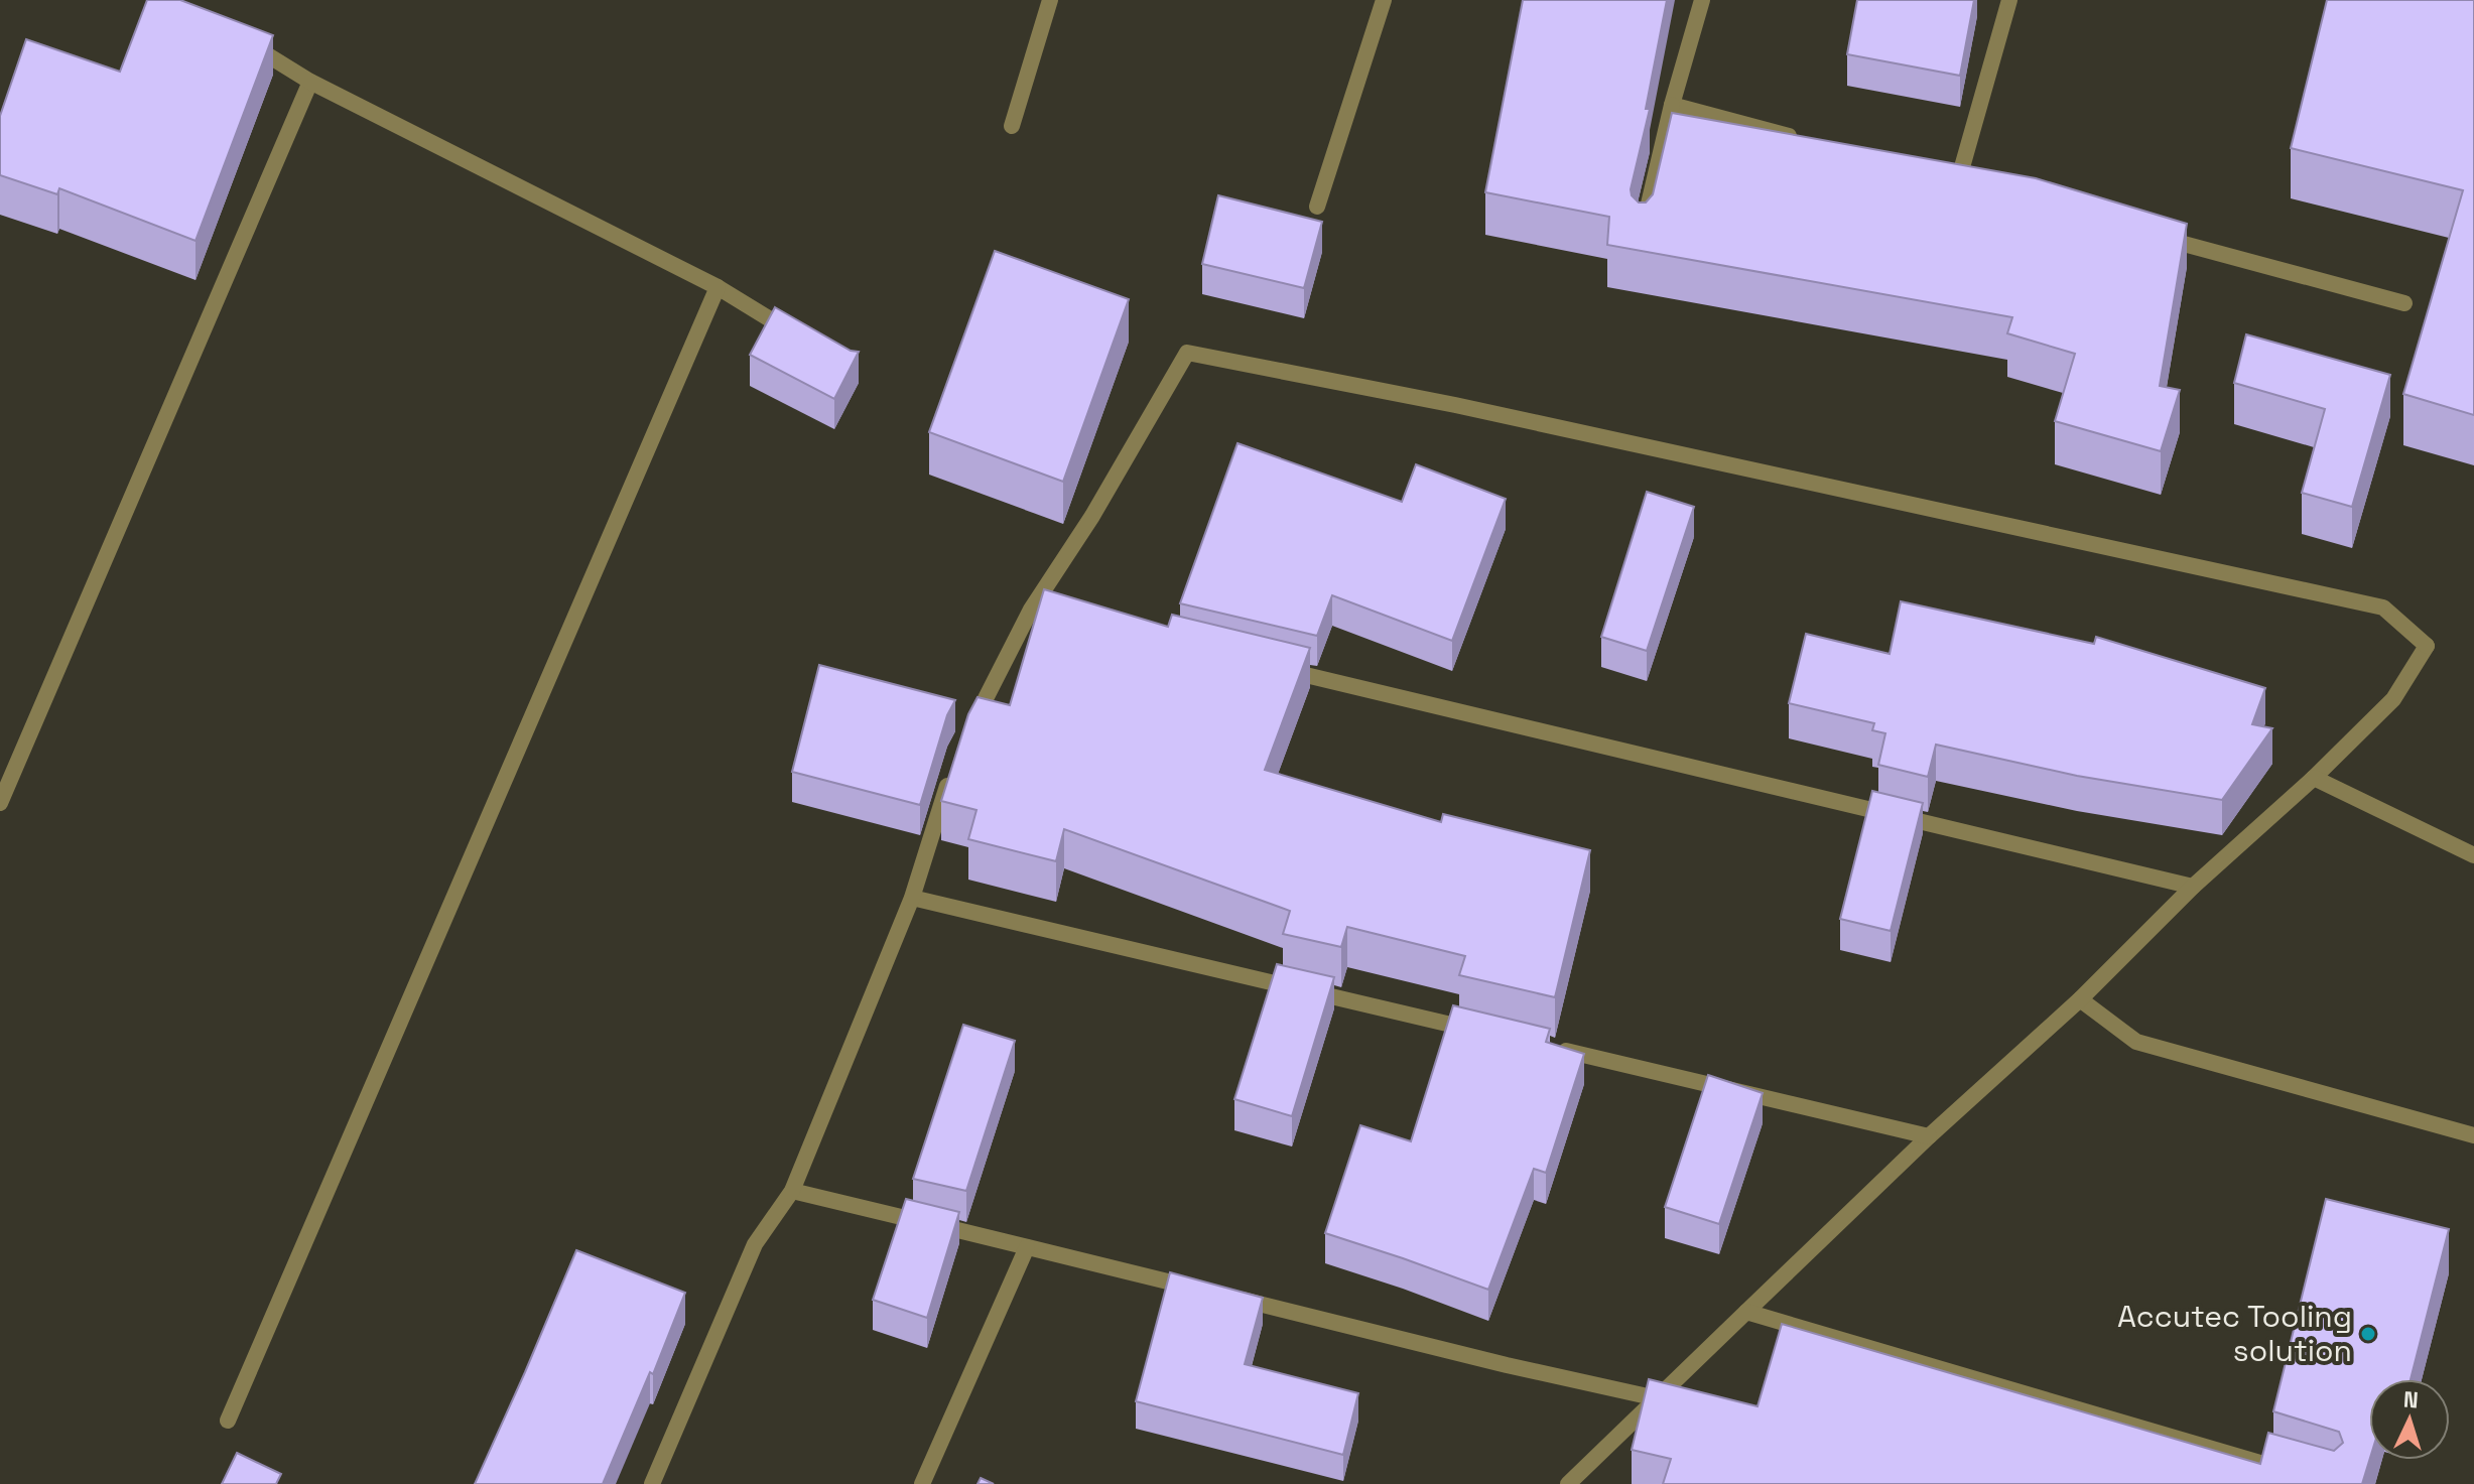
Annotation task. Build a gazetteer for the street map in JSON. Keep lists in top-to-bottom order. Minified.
{"places":["Accutec Tooling solution"],"north":"top"}
